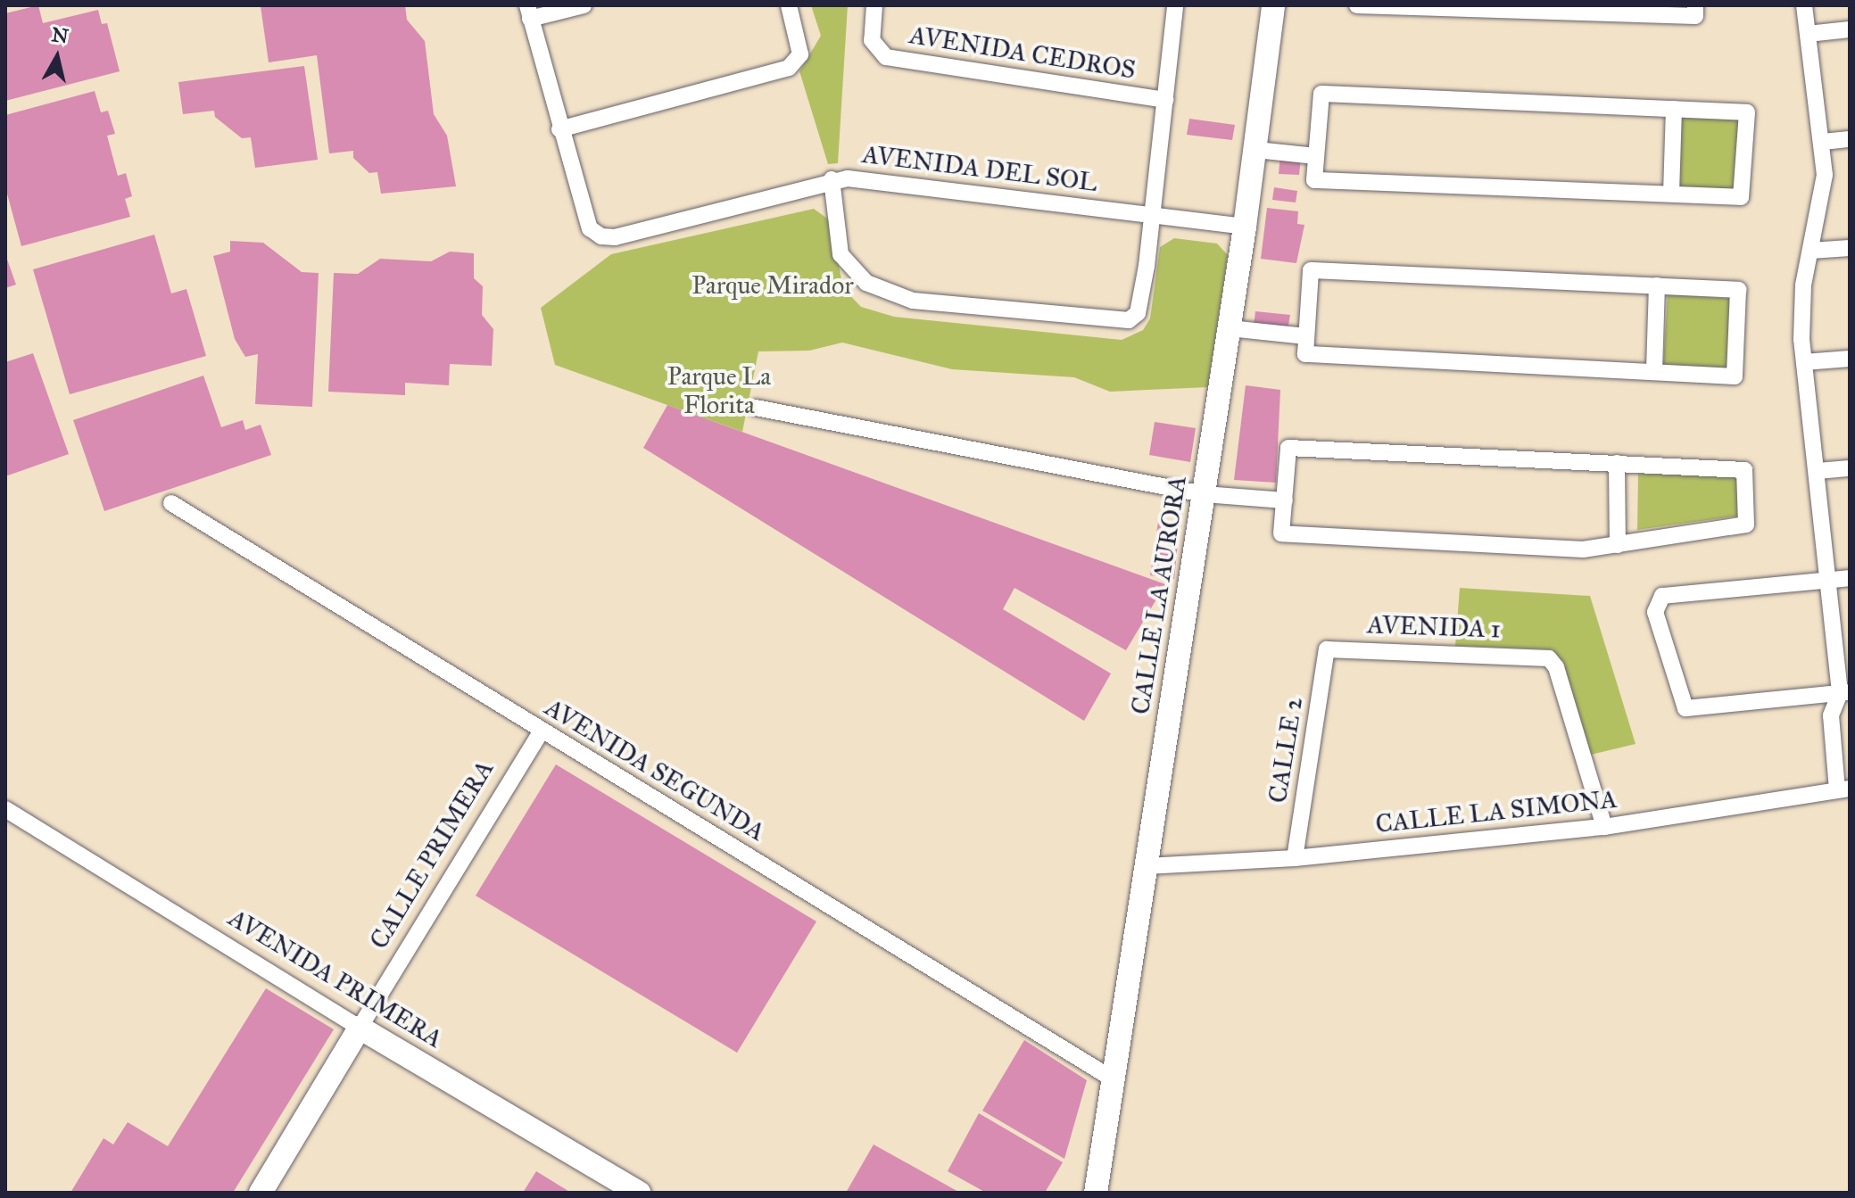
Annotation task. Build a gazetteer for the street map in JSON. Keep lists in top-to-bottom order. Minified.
{"streets":{"street":["AVENIDA CEDROS","AVENIDA DEL SOL","CALLE LA AURORA","AVENIDA 1","CALLE 2","AVENIDA SEGUNDA","CALLE LA SIMONA","CALLE PRIMERA","AVENIDA PRIMERA"]},"crossings":[["AVENIDA DEL SOL","CALLE LA AURORA"],["CALLE LA AURORA","AVENIDA SEGUNDA"],["CALLE LA AURORA","CALLE LA SIMONA"],["AVENIDA 1","CALLE 2"],["AVENIDA 1","CALLE LA SIMONA"],["CALLE 2","CALLE LA SIMONA"],["AVENIDA SEGUNDA","CALLE PRIMERA"],["CALLE PRIMERA","AVENIDA PRIMERA"]],"parks":["Parque Mirador","Parque La Florita"],"north":"top"}
